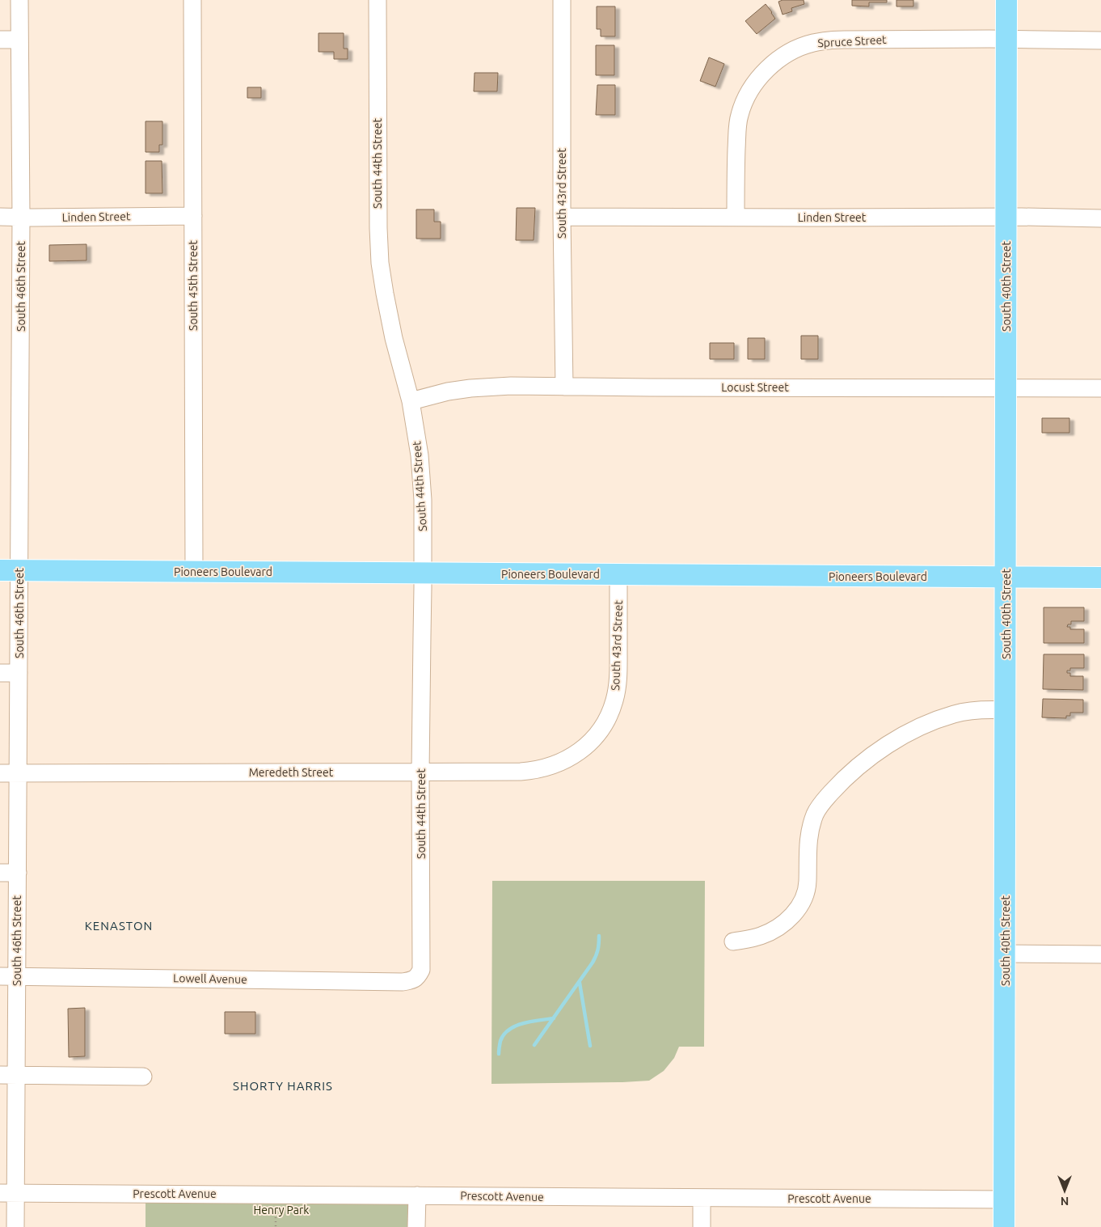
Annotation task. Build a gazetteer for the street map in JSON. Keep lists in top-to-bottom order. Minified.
{"streets":{"main road":["South 40th Street","Pioneers Boulevard"],"street":["Spruce Street","South 44th Street","South 43rd Street","Linden Street","South 45th Street","South 46th Street","Locust Street","Meredeth Street","Lowell Avenue","Prescott Avenue"]},"crossings":[["Spruce Street","Linden Street"],["Spruce Street","South 40th Street"],["South 44th Street","Locust Street"],["South 44th Street","Pioneers Boulevard"],["South 44th Street","Meredeth Street"],["South 44th Street","Lowell Avenue"],["South 43rd Street","Linden Street"],["South 43rd Street","Locust Street"],["South 43rd Street","Pioneers Boulevard"],["South 43rd Street","Meredeth Street"],["Linden Street","South 45th Street"],["Linden Street","South 46th Street"],["Linden Street","South 40th Street"],["South 45th Street","Pioneers Boulevard"],["South 46th Street","Pioneers Boulevard"],["South 46th Street","Meredeth Street"],["South 46th Street","Lowell Avenue"],["South 46th Street","Prescott Avenue"],["South 40th Street","Locust Street"],["South 40th Street","Pioneers Boulevard"],["South 40th Street","Prescott Avenue"]],"districts":["KENASTON","SHORTY HARRIS"],"parks":["Henry Park"],"north":"bottom"}
